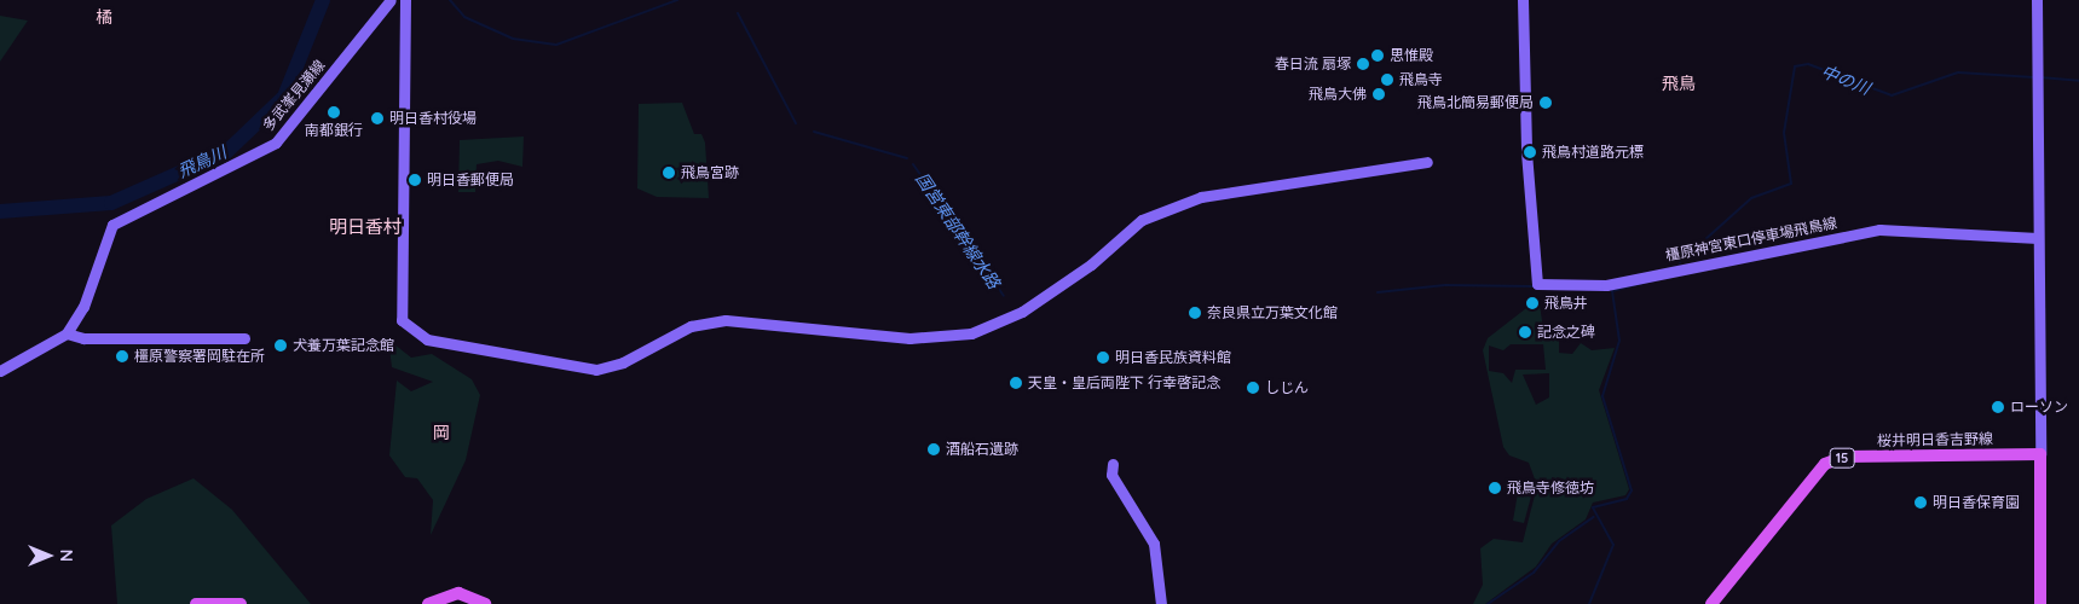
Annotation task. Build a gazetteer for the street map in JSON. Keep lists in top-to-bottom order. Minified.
{"streets":{"main road":["多武峯見瀬線","橿原神宮東口停車場飛鳥線","桜井明日香吉野線","15"]},"districts":["橘","飛鳥","明日香村","岡"],"water":["中の川","飛鳥川","国営東部幹線水路"],"places":["思惟殿","春日流 扇塚","飛鳥寺","飛鳥大佛","飛鳥北簡易郵便局","南都銀行","明日香村役場","飛鳥村道路元標","飛鳥宮跡","明日香郵便局","飛鳥井","奈良県立万葉文化館","記念之碑","犬養万葉記念館","橿原警察署岡駐在所","明日香民族資料館","天皇・皇后両陛下 行幸啓記念","しじん","ローソン","酒船石遺跡","飛鳥寺修徳坊","明日香保育園"],"north":"right"}
